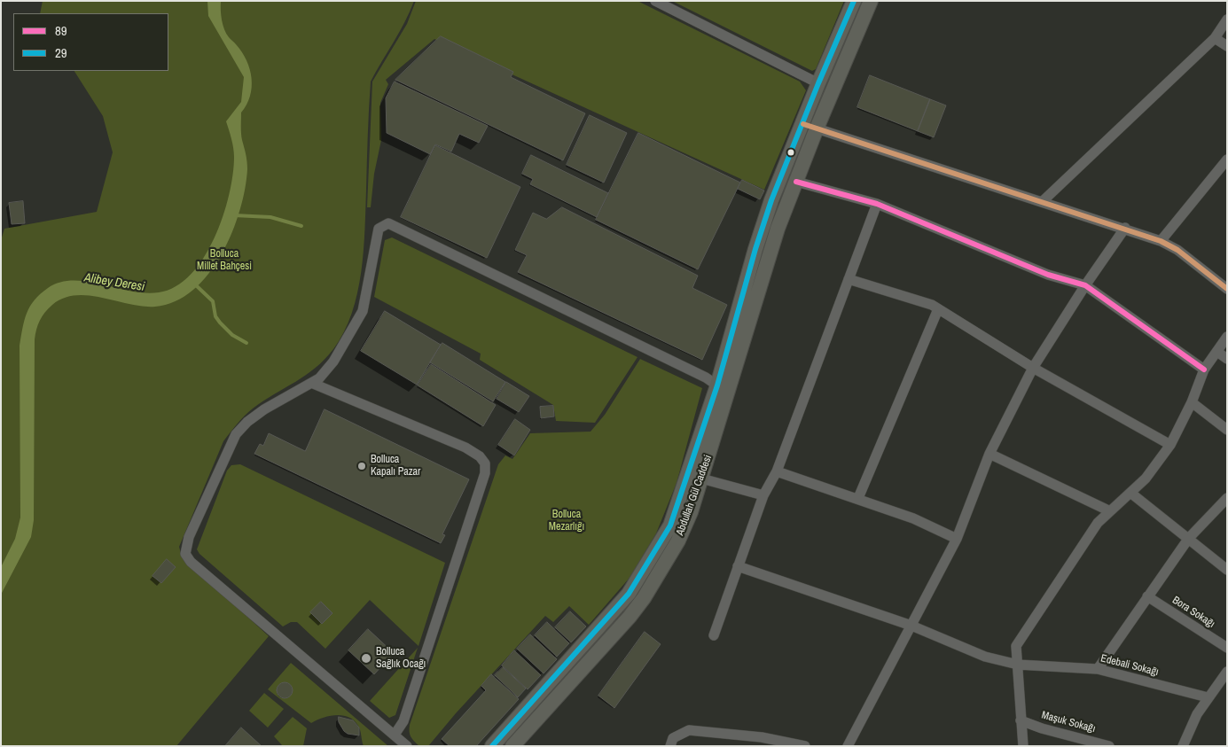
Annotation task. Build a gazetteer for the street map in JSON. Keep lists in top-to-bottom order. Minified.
{"streets":{"street":["Abdullah Gül Caddesi","Bora Sokağı","Edebali Sokağı","Maşuk Sokağı"]},"water":["Alibey Deresi"],"parks":["Bolluca Millet Bahçesi","Bolluca Mezarlığı"],"places":["Bolluca Kapalı Pazar","Bolluca Sağlık Ocağı"],"lines":["transit line 29","transit line 89"],"legend":["89","29"]}
